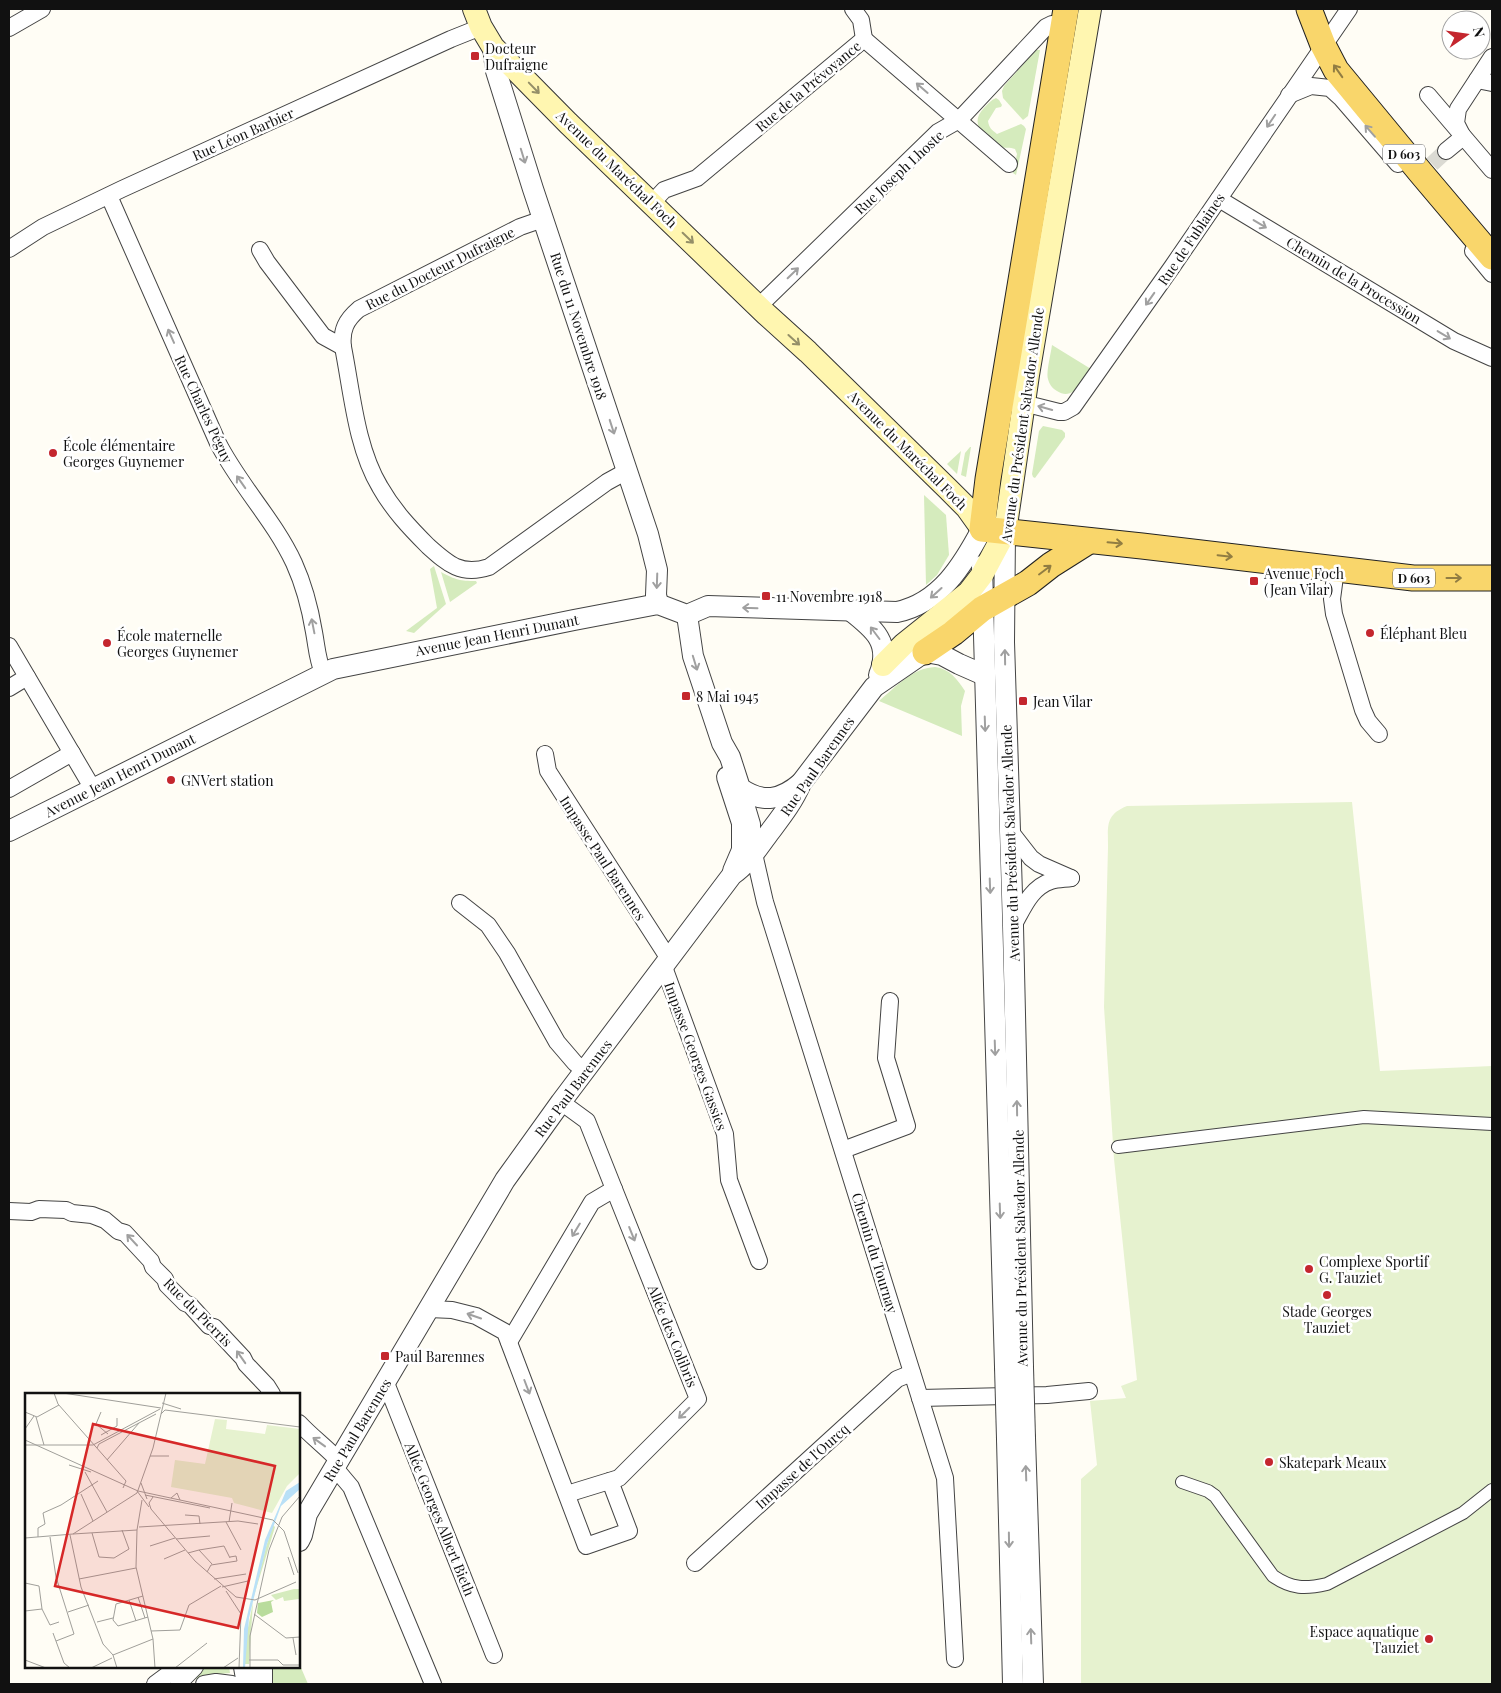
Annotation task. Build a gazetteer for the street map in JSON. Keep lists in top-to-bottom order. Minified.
{"streets":{"main road":["D 603","Avenue du Maréchal Foch","Avenue du Président Salvador Allende"],"street":["Rue de la Prévoyance","Rue Léon Barbier","Rue Joseph Lhoste","Rue de Fublaines","Rue du Docteur Dufraigne","Chemin de la Procession","Rue du 11 Novembre 1918","Rue Charles Péguy","Avenue Jean Henri Dunant","Rue Paul Barennes","Impasse Paul Barennes","Impasse Georges Gassies","Chemin du Tournay","Rue du Pierris","Allée des Colibris","Impasse de l'Ourcq","Allée Georges Albert Bieth"]},"crossings":[["Rue de la Prévoyance","Avenue du Maréchal Foch"],["Rue de la Prévoyance","Rue Joseph Lhoste"],["Rue Léon Barbier","Avenue du Maréchal Foch"],["Rue Léon Barbier","Rue Charles Péguy"],["D 603","Avenue du Maréchal Foch"],["D 603","Rue de Fublaines"],["D 603","Avenue du Président Salvador Allende"],["Avenue du Maréchal Foch","Rue Joseph Lhoste"],["Avenue du Maréchal Foch","Rue du 11 Novembre 1918"],["Avenue du Maréchal Foch","Avenue du Président Salvador Allende"],["Rue de Fublaines","Chemin de la Procession"],["Rue de Fublaines","Avenue du Président Salvador Allende"],["Rue du Docteur Dufraigne","Rue du 11 Novembre 1918"],["Rue du 11 Novembre 1918","Avenue Jean Henri Dunant"],["Rue Charles Péguy","Avenue Jean Henri Dunant"],["Rue Paul Barennes","Impasse Paul Barennes"],["Rue Paul Barennes","Impasse Georges Gassies"],["Rue Paul Barennes","Chemin du Tournay"],["Rue Paul Barennes","Allée des Colibris"],["Rue Paul Barennes","Allée Georges Albert Bieth"],["Impasse Paul Barennes","Impasse Georges Gassies"],["Chemin du Tournay","Impasse de l'Ourcq"]],"one_way":["Avenue du Maréchal Foch","Rue Joseph Lhoste","Rue de Fublaines","Rue du 11 Novembre 1918","Rue Charles Péguy","Rue du Pierris","Allée des Colibris"],"places":{"transit":["Docteur Dufraigne","Avenue Foch (Jean Vilar)","11 Novembre 1918","8 Mai 1945","Jean Vilar","Paul Barennes"],"other":["École élémentaire Georges Guynemer","Éléphant Bleu","École maternelle Georges Guynemer","GNVert station","Complexe Sportif G. Tauziet","Stade Georges Tauziet","Skatepark Meaux","Espace aquatique Tauziet"]},"north":"right"}
